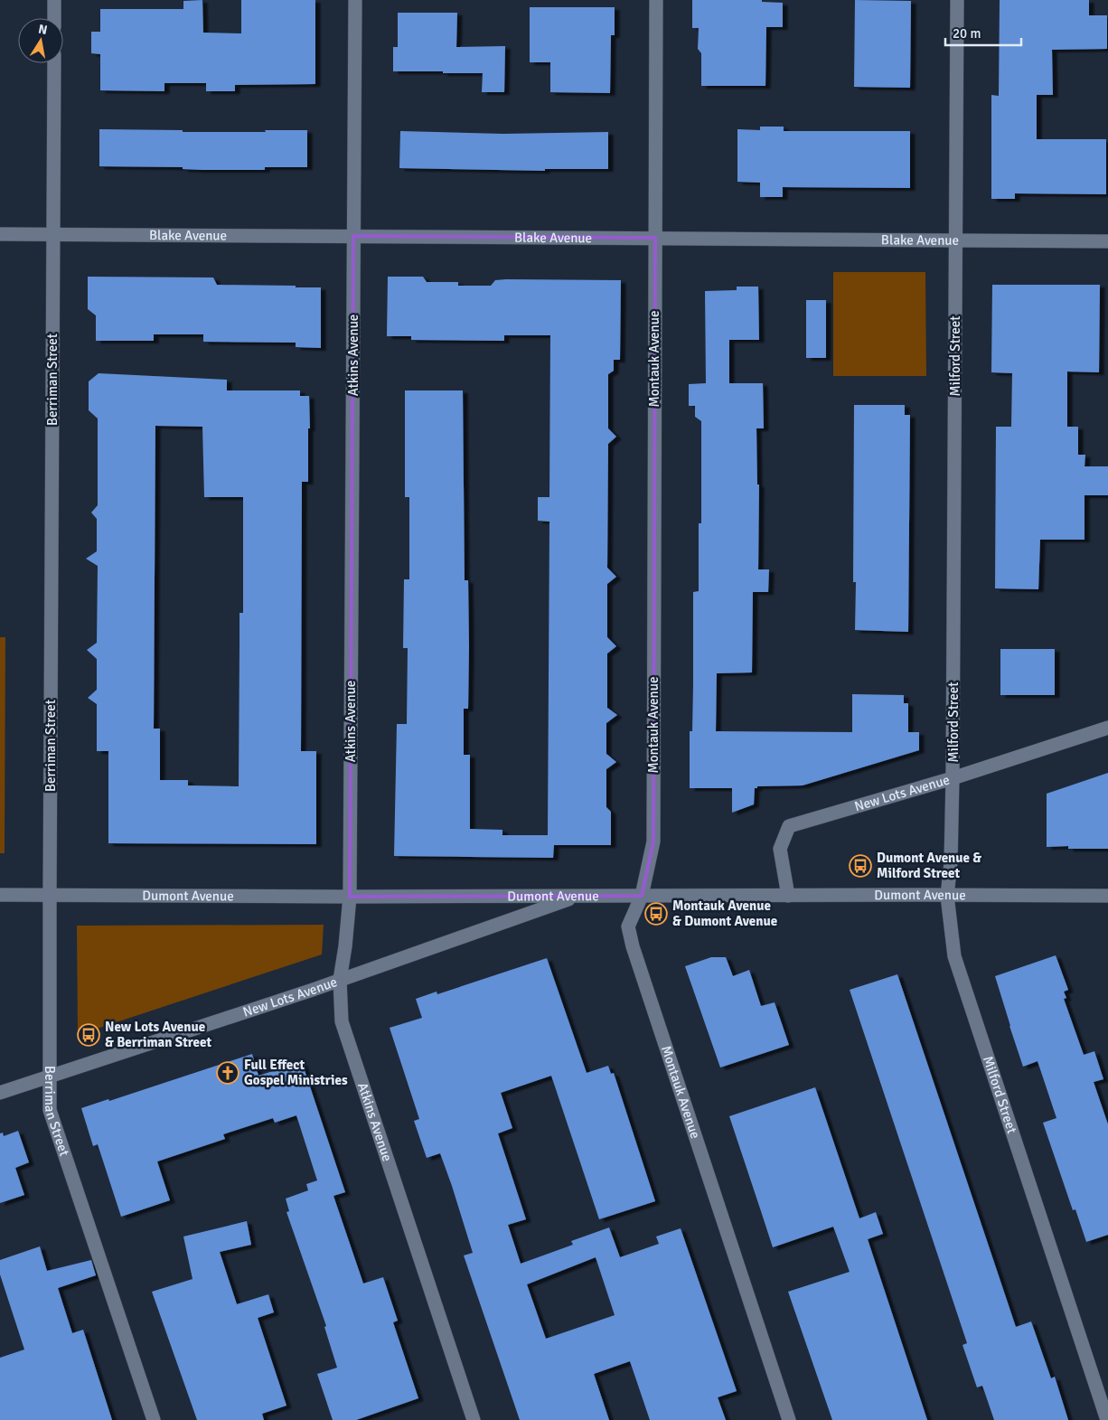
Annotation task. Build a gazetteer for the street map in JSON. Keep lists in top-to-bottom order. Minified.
{"streets":{"street":["Blake Avenue","Atkins Avenue","Milford Street","Montauk Avenue","Berriman Street","New Lots Avenue","Dumont Avenue"]},"crossings":[["Blake Avenue","Atkins Avenue"],["Blake Avenue","Milford Street"],["Blake Avenue","Montauk Avenue"],["Blake Avenue","Berriman Street"],["Atkins Avenue","New Lots Avenue"],["Atkins Avenue","Dumont Avenue"],["Milford Street","New Lots Avenue"],["Milford Street","Dumont Avenue"],["Montauk Avenue","Dumont Avenue"],["Berriman Street","New Lots Avenue"],["Berriman Street","Dumont Avenue"],["New Lots Avenue","Dumont Avenue"]],"places":{"bus stop":["Dumont Avenue & Milford Street","Montauk Avenue & Dumont Avenue","New Lots Avenue & Berriman Street"],"church":["Full Effect Gospel Ministries"]},"scale_bar":"20 m","north":"top"}
